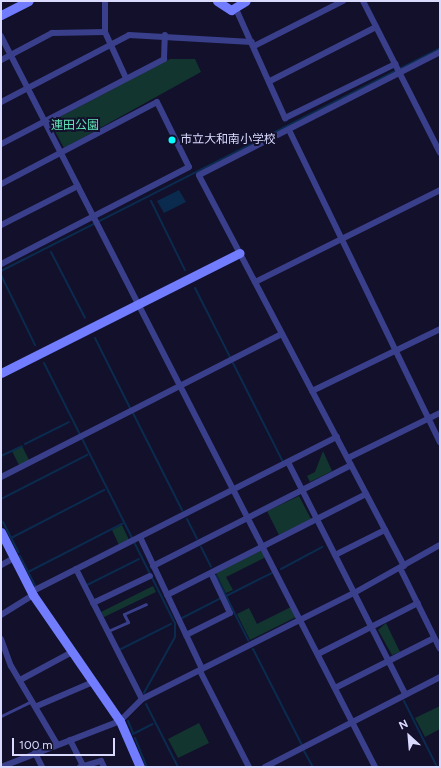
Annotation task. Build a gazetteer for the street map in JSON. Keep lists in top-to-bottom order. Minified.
{"parks":["連田公園"],"places":["市立大和南小学校"],"scale_bar":"100 m","north":"top left"}
